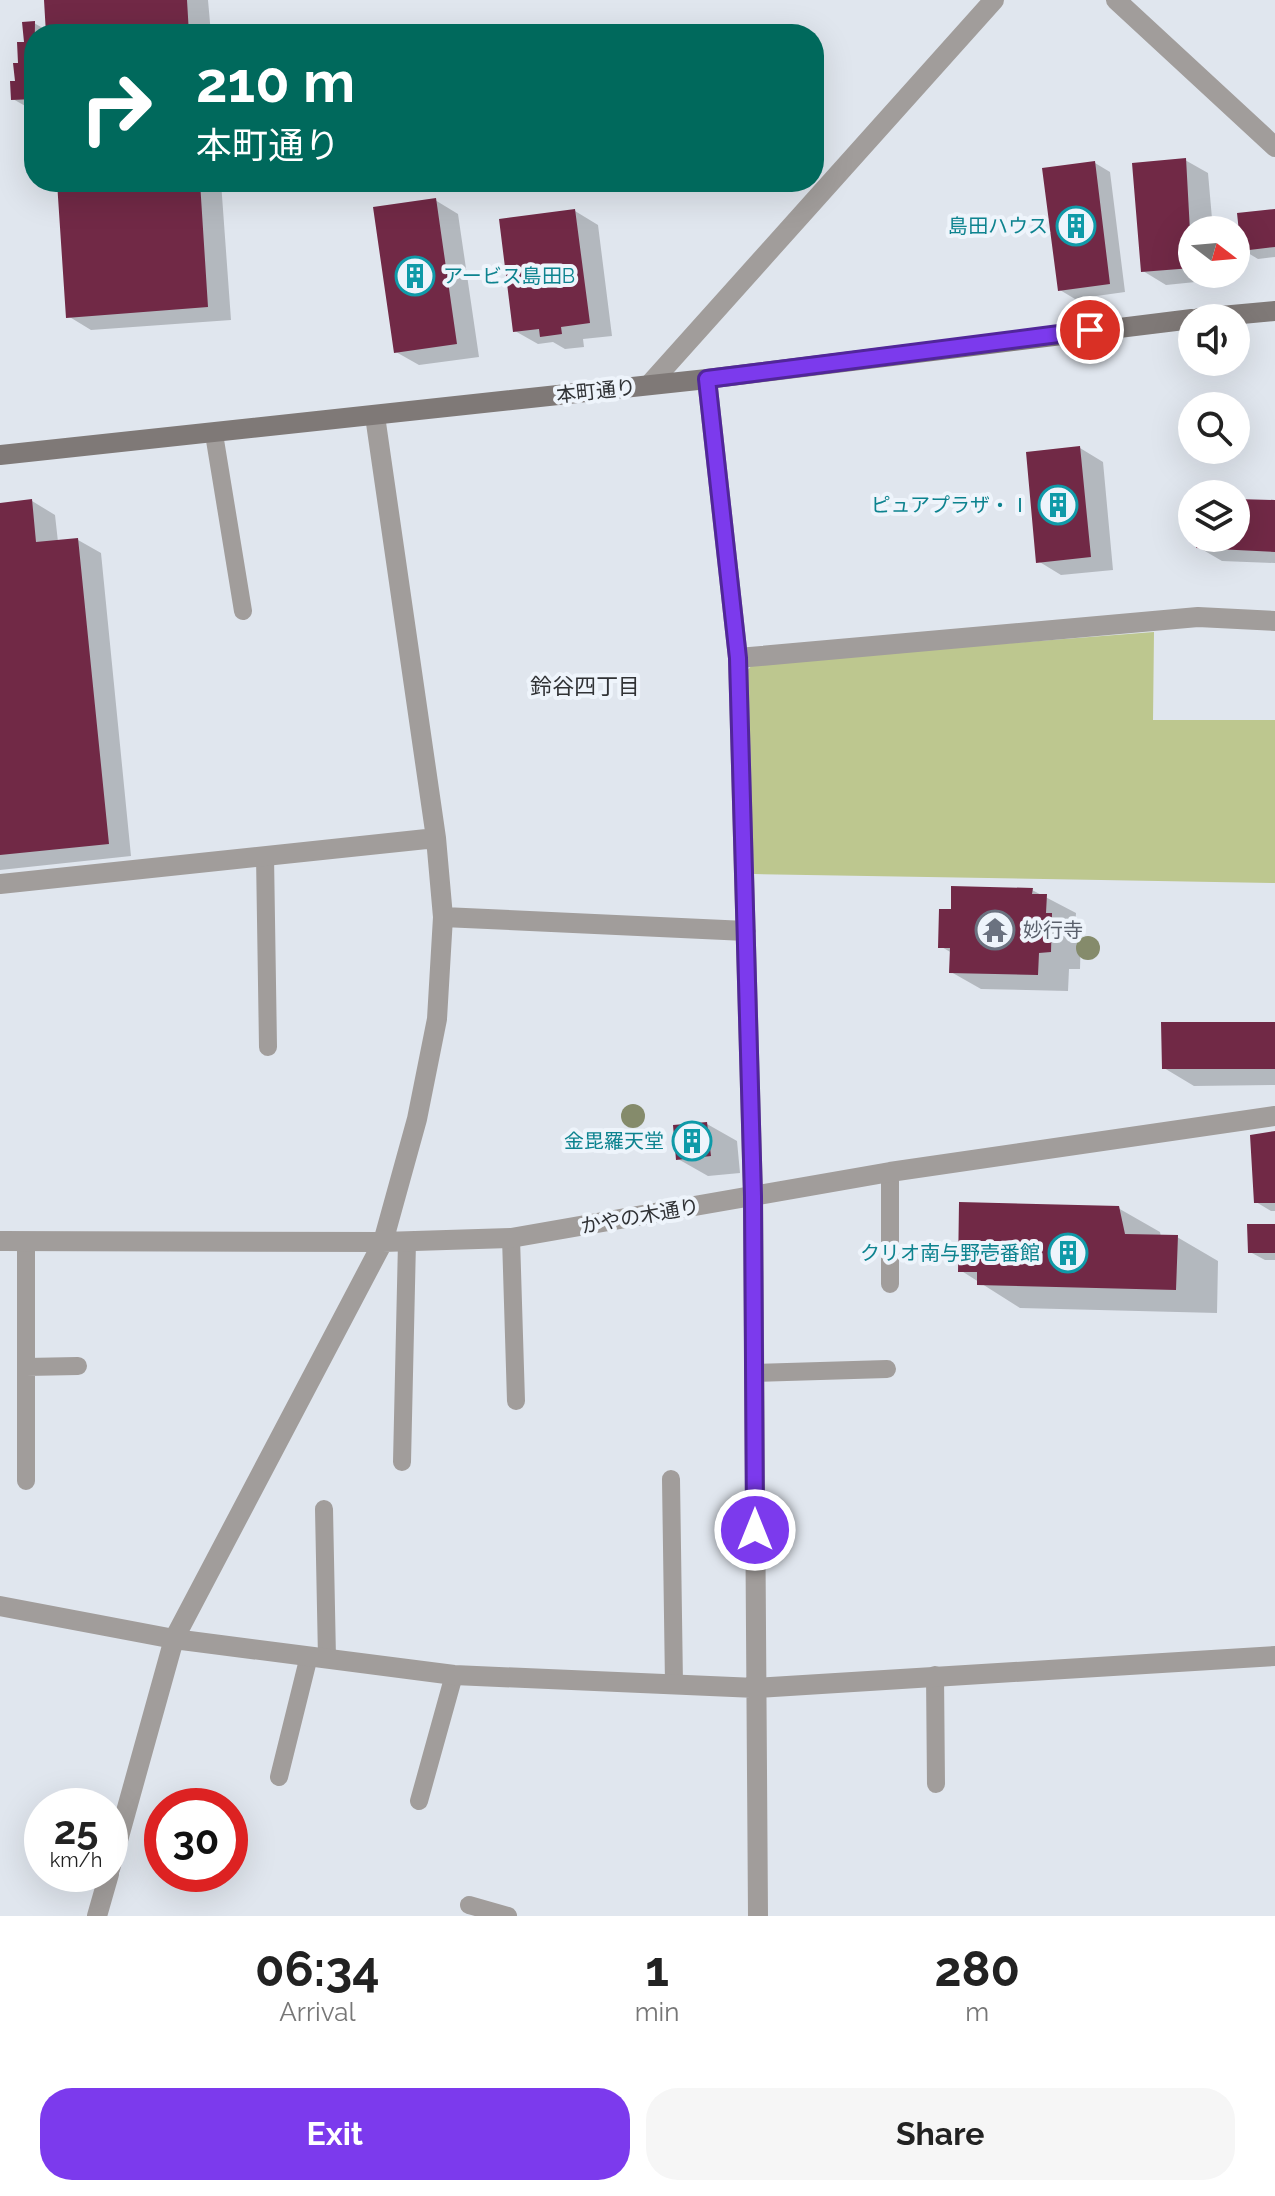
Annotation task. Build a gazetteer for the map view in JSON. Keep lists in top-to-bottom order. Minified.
{"streets":{"main road":["本町通り"],"street":["かやの木通り"]},"districts":["鈴谷四丁目"],"places":{"building":["島田ハウス","アービス島田B","ピュアプラザ・Ⅰ","金毘羅天堂","クリオ南与野壱番館"],"temple":["妙行寺"]},"north":"right","page":{"turn":["210 m","本町通り"],"speed":"25 km/h","limit":"30","eta":["06:34","Arrival","1","min","280","m"],"buttons":["Exit","Share"]}}
